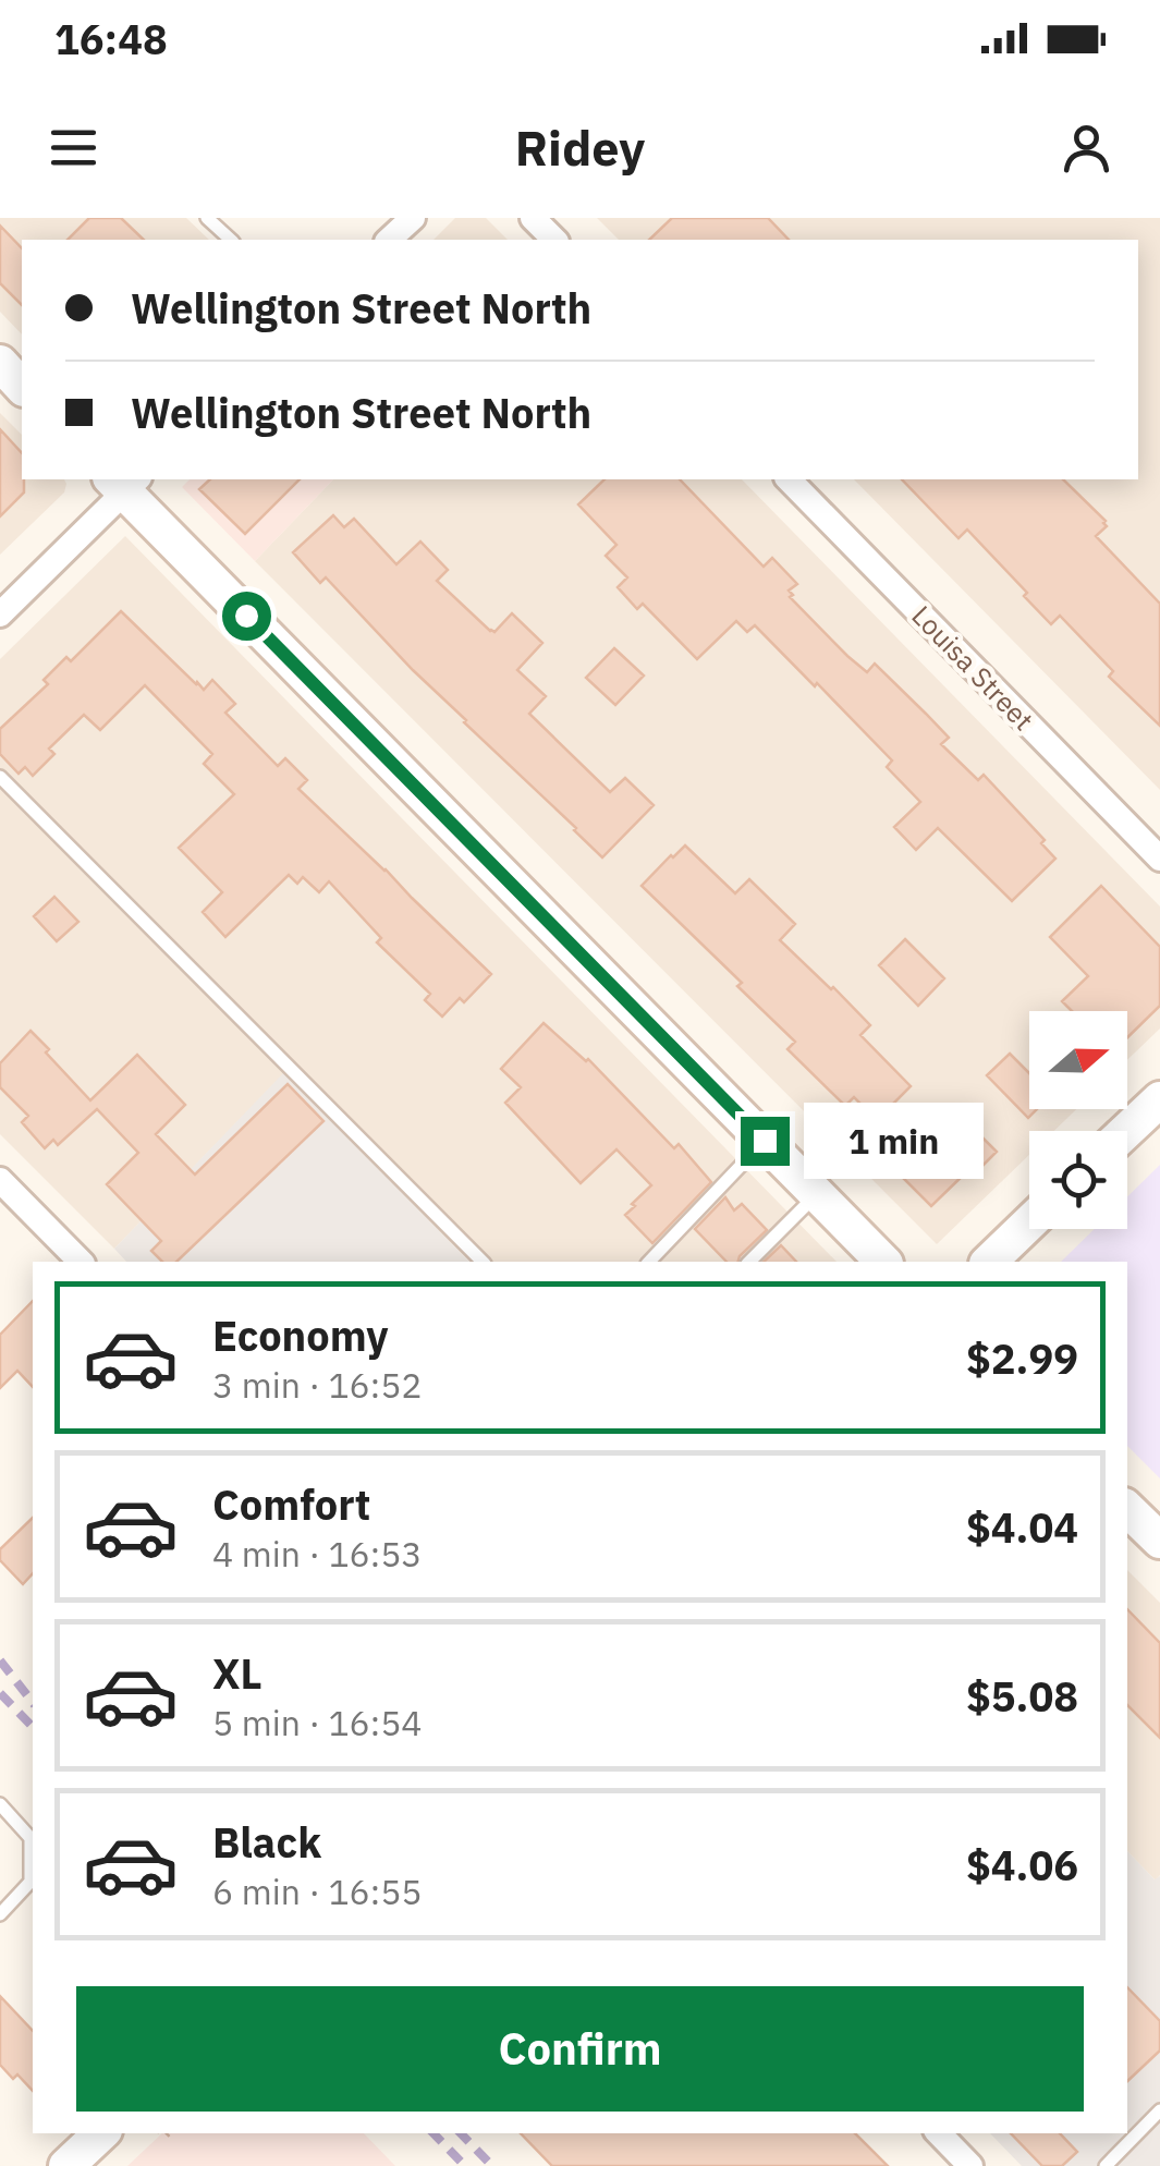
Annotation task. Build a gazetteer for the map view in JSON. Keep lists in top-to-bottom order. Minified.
{"streets":{"street":["Louisa Street"]},"north":"right","page":{"status":"16:48","header":"Ridey","banner":["Wellington Street North","Wellington Street North"],"bubble":"1 min","list":[{"name":"Economy","note":"3 min · 16:52","value":"$2.99"},{"name":"Comfort","note":"4 min · 16:53","value":"$4.04"},{"name":"XL","note":"5 min · 16:54","value":"$5.08"},{"name":"Black","note":"6 min · 16:55","value":"$4.06"}],"buttons":"Confirm"}}
